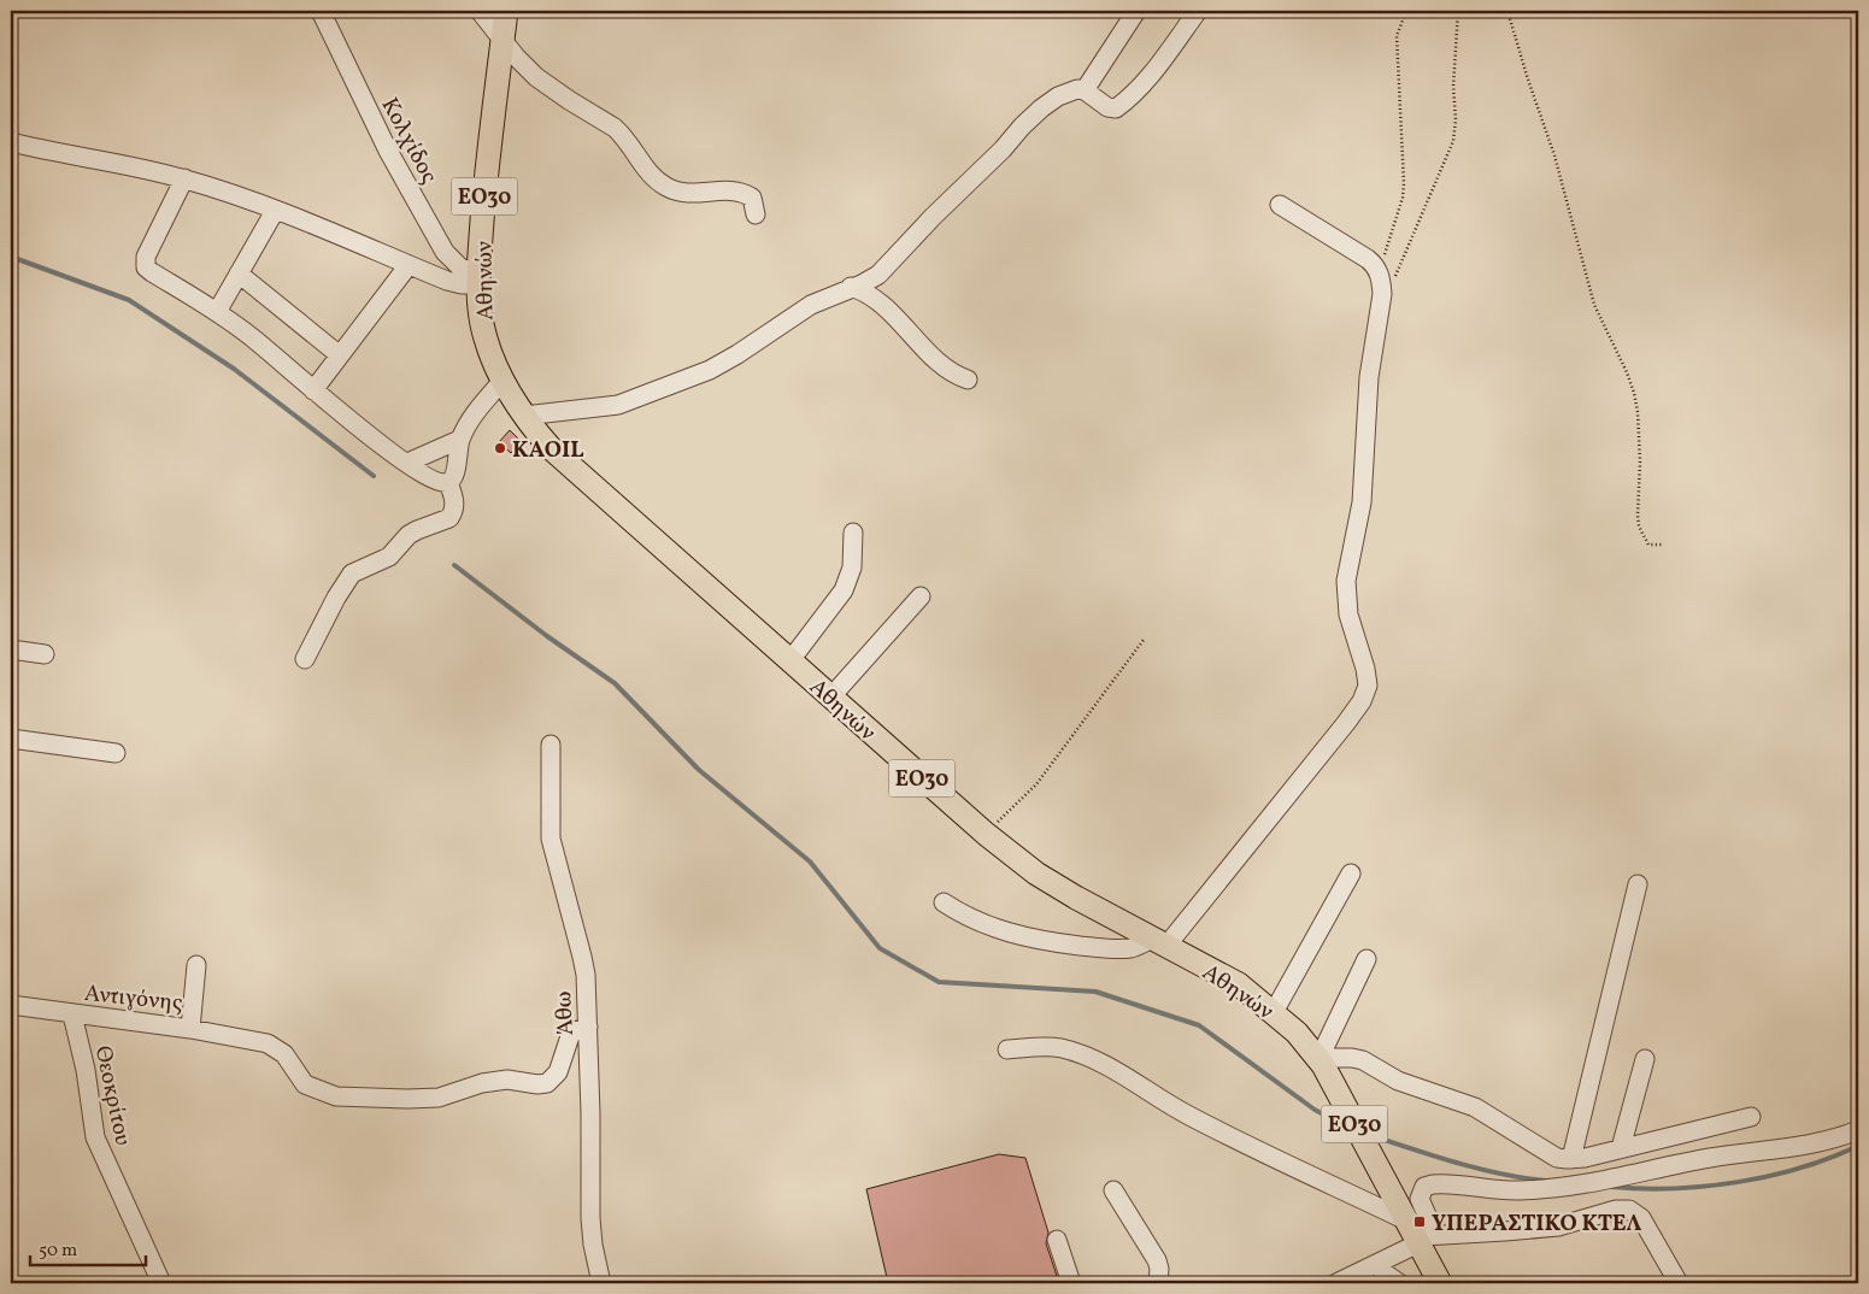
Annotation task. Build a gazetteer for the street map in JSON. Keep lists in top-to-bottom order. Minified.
{"streets":{"main road":["ΕΟ30","Αθηνών"],"street":["Κολχίδος","Αντιγόνης","Άθω","Θεοκρίτου"]},"crossings":[["Κολχίδος","Αθηνών"],["Αντιγόνης","Θεοκρίτου"]],"places":{"other":["KAOIL"],"transit":["ΥΠΕΡΑΣΤΙΚΟ ΚΤΕΛ"]},"scale_bar":"50 m"}
